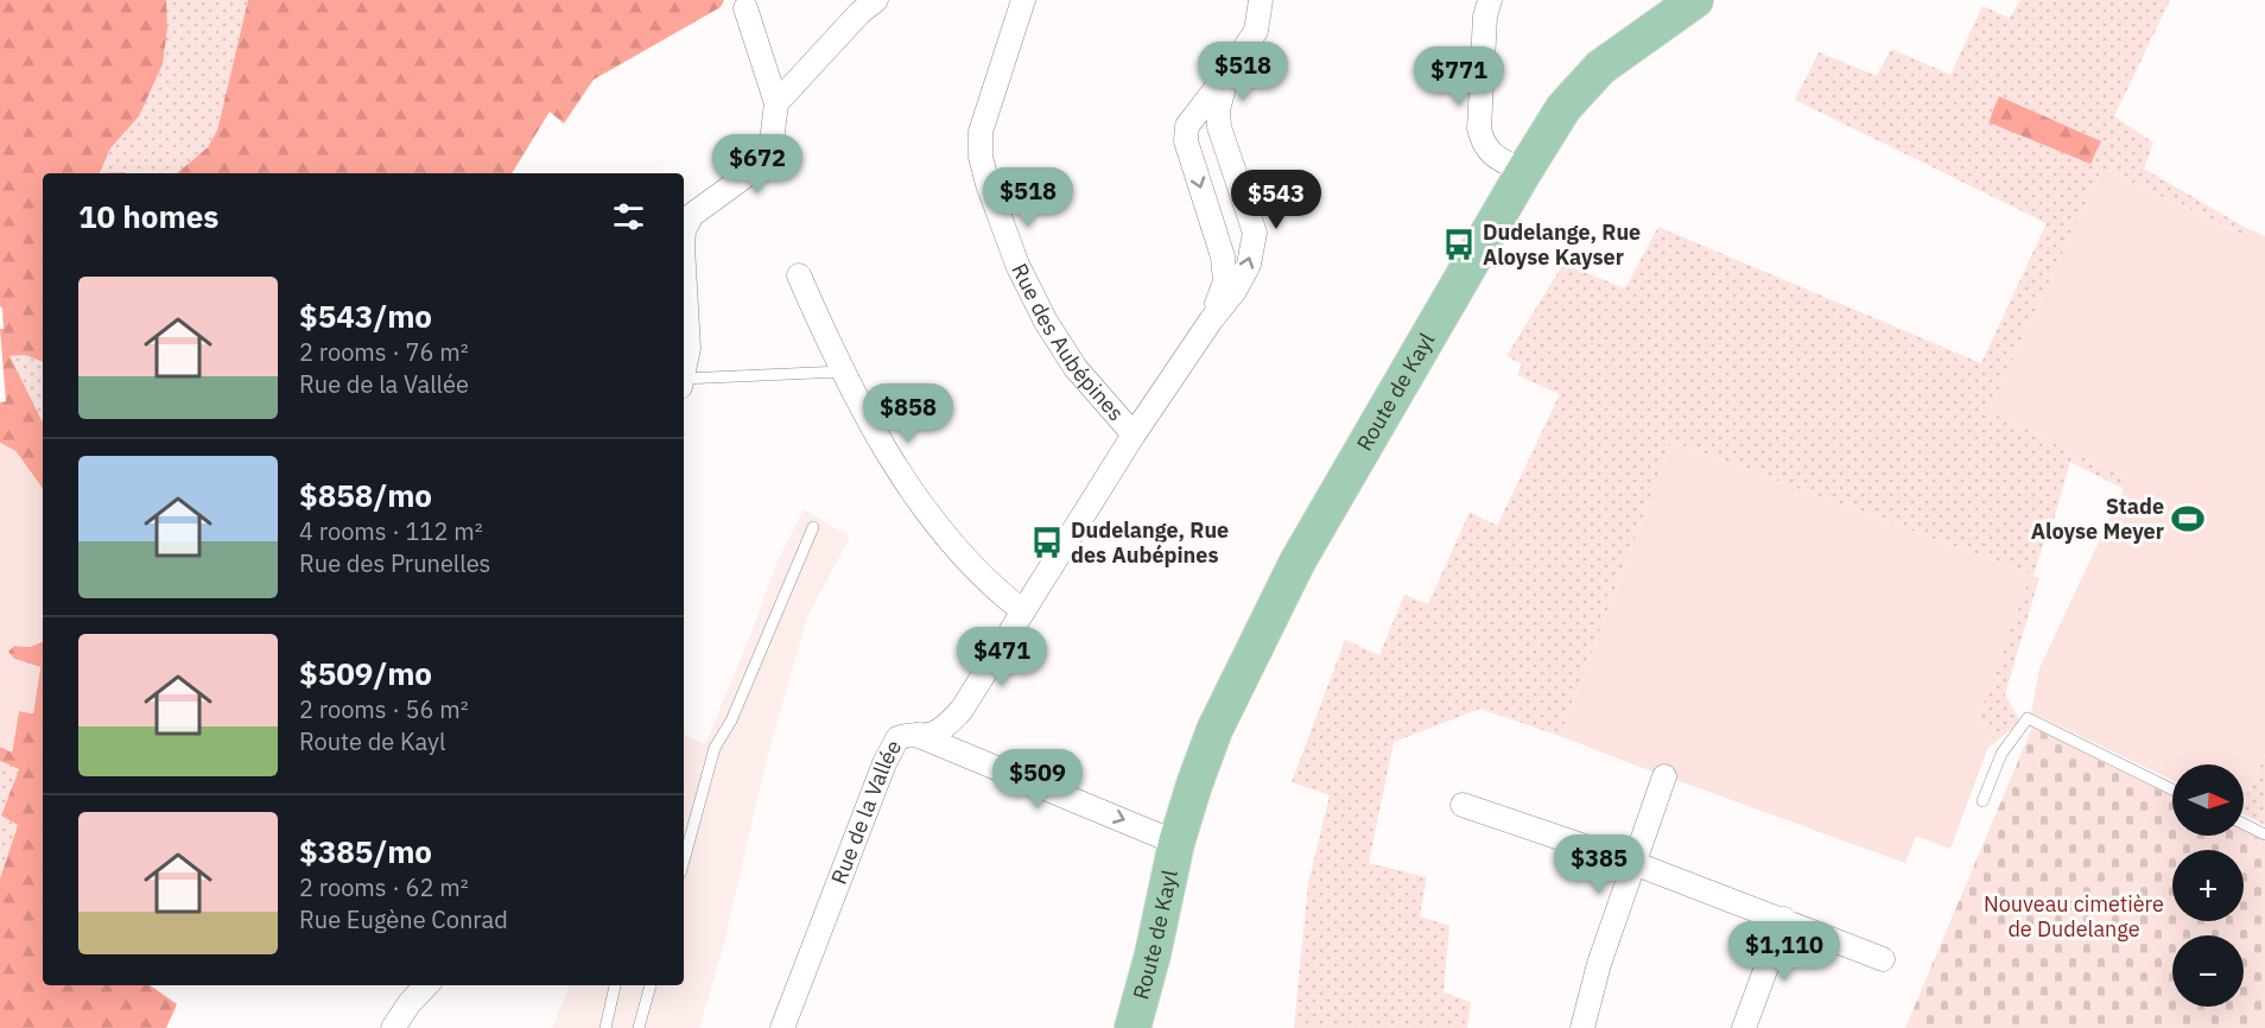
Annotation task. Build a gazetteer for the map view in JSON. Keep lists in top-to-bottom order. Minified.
{"streets":{"main road":["Route de Kayl"],"street":["Rue des Aubépines","Rue de la Vallée"]},"crossings":[["Rue des Aubépines","Rue de la Vallée"],["Route de Kayl","Rue de la Vallée"]],"parks":["Nouveau cimetière de Dudelange"],"places":{"bus stop":["Dudelange, Rue Aloyse Kayser","Dudelange, Rue des Aubépines"],"sports":["Stade Aloyse Meyer"]},"north":"right","page":{"price":["$518","$771","$672","$518","$543","$858","$471","$509","$385","$1,110"],"heading":"10 homes","list":[{"name":"$543/mo","note":"2 rooms · 76 m² · Rue de la Vallée"},{"name":"$858/mo","note":"4 rooms · 112 m² · Rue des Prunelles"},{"name":"$509/mo","note":"2 rooms · 56 m² · Route de Kayl"},{"name":"$385/mo","note":"2 rooms · 62 m² · Rue Eugène Conrad"}],"map_buttons":["+","−"]}}
